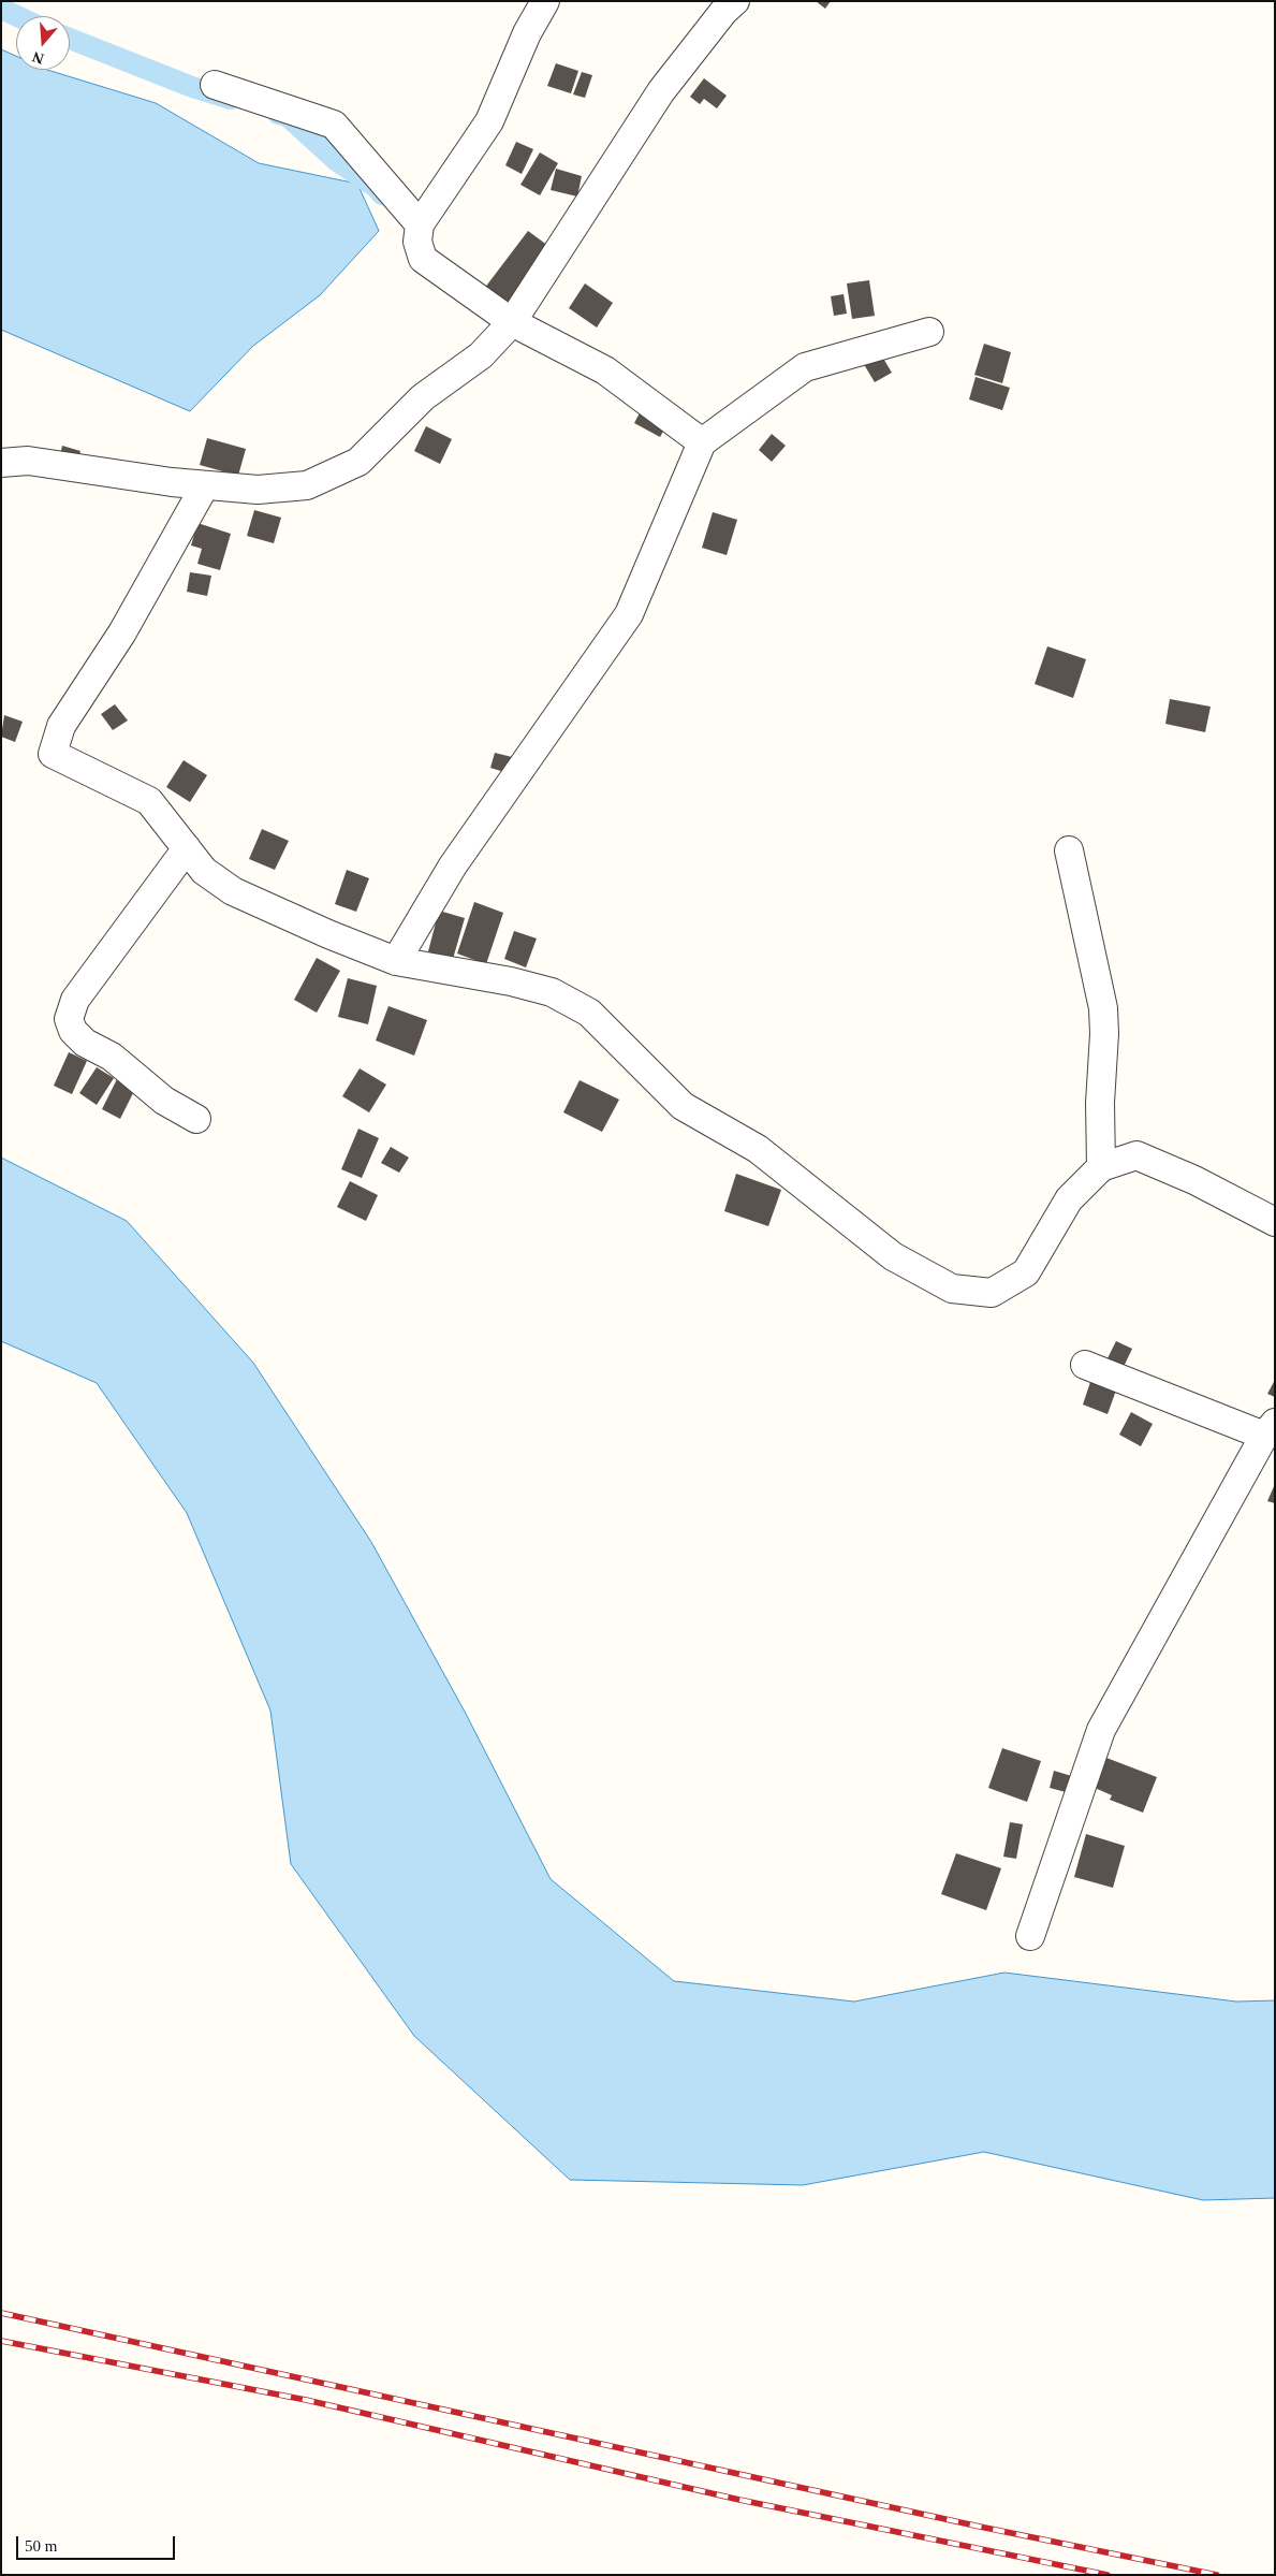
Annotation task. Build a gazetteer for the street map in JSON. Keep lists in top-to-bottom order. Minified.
{"scale_bar":"50 m","north":"bottom"}
